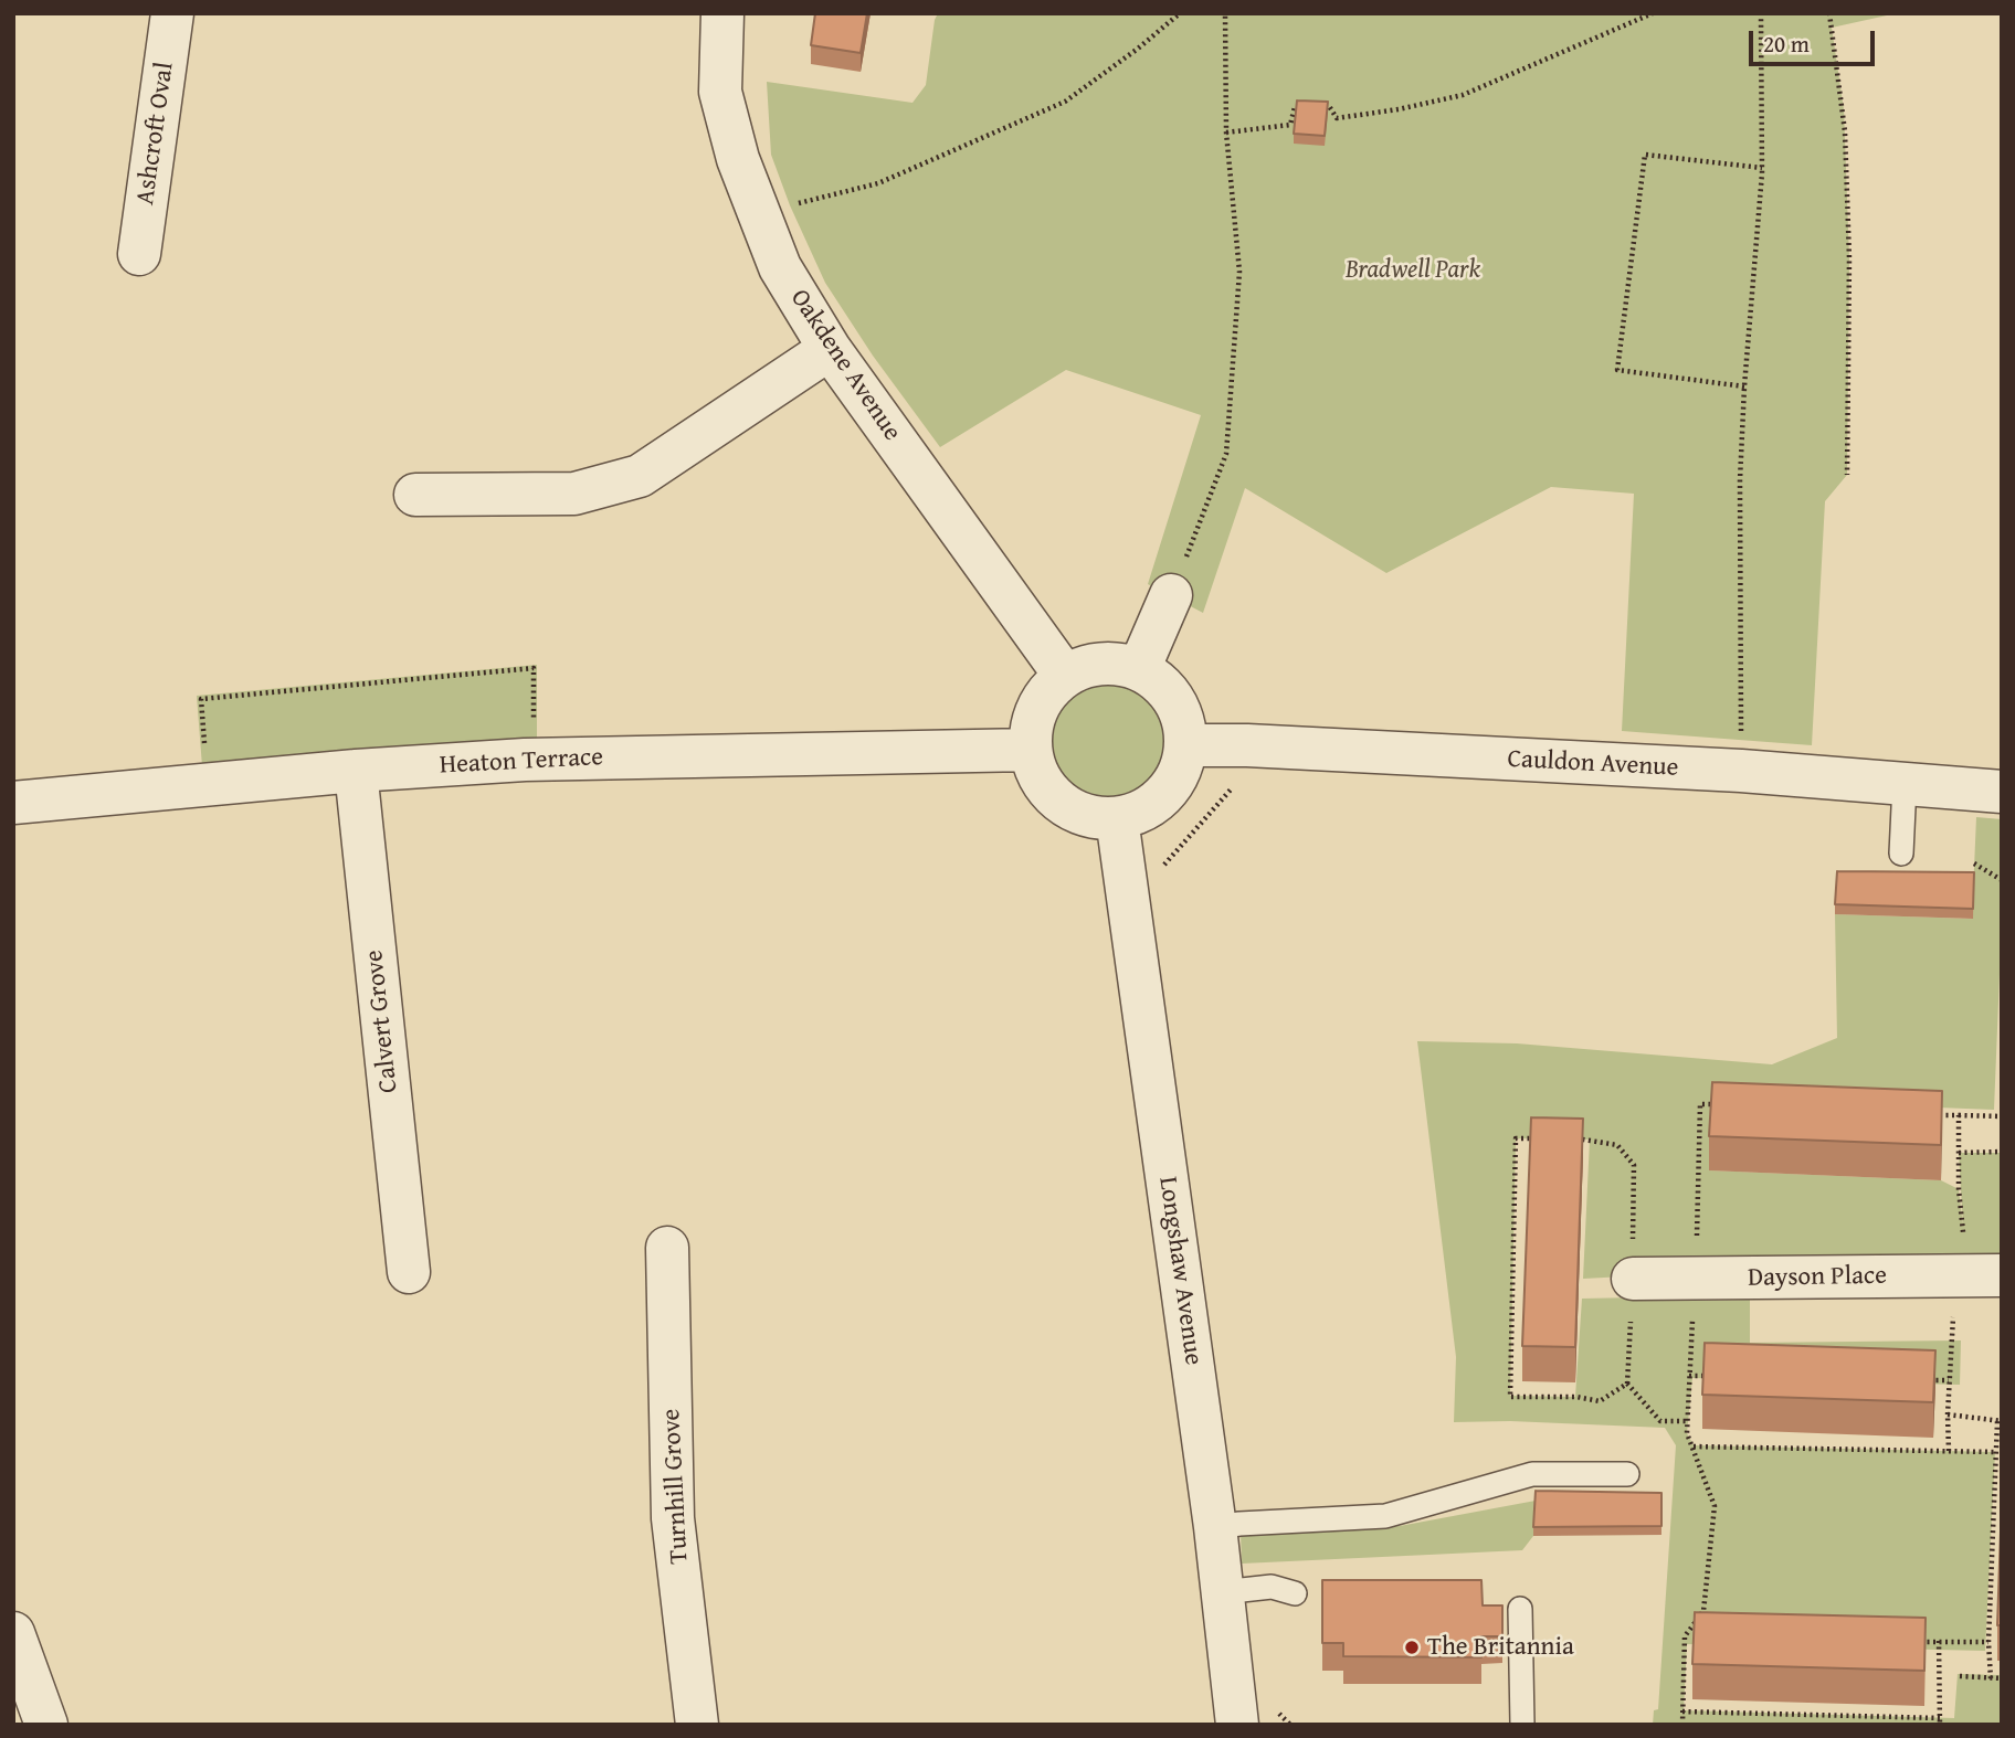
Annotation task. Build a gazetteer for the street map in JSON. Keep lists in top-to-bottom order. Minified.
{"streets":{"street":["Ashcroft Oval","Oakdene Avenue","Heaton Terrace","Cauldon Avenue","Calvert Grove","Longshaw Avenue","Dayson Place","Turnhill Grove"]},"crossings":[["Oakdene Avenue","Heaton Terrace"],["Oakdene Avenue","Cauldon Avenue"],["Oakdene Avenue","Longshaw Avenue"],["Heaton Terrace","Cauldon Avenue"],["Heaton Terrace","Calvert Grove"],["Heaton Terrace","Longshaw Avenue"],["Cauldon Avenue","Longshaw Avenue"]],"parks":["Bradwell Park"],"places":["The Britannia"],"scale_bar":"20 m"}
